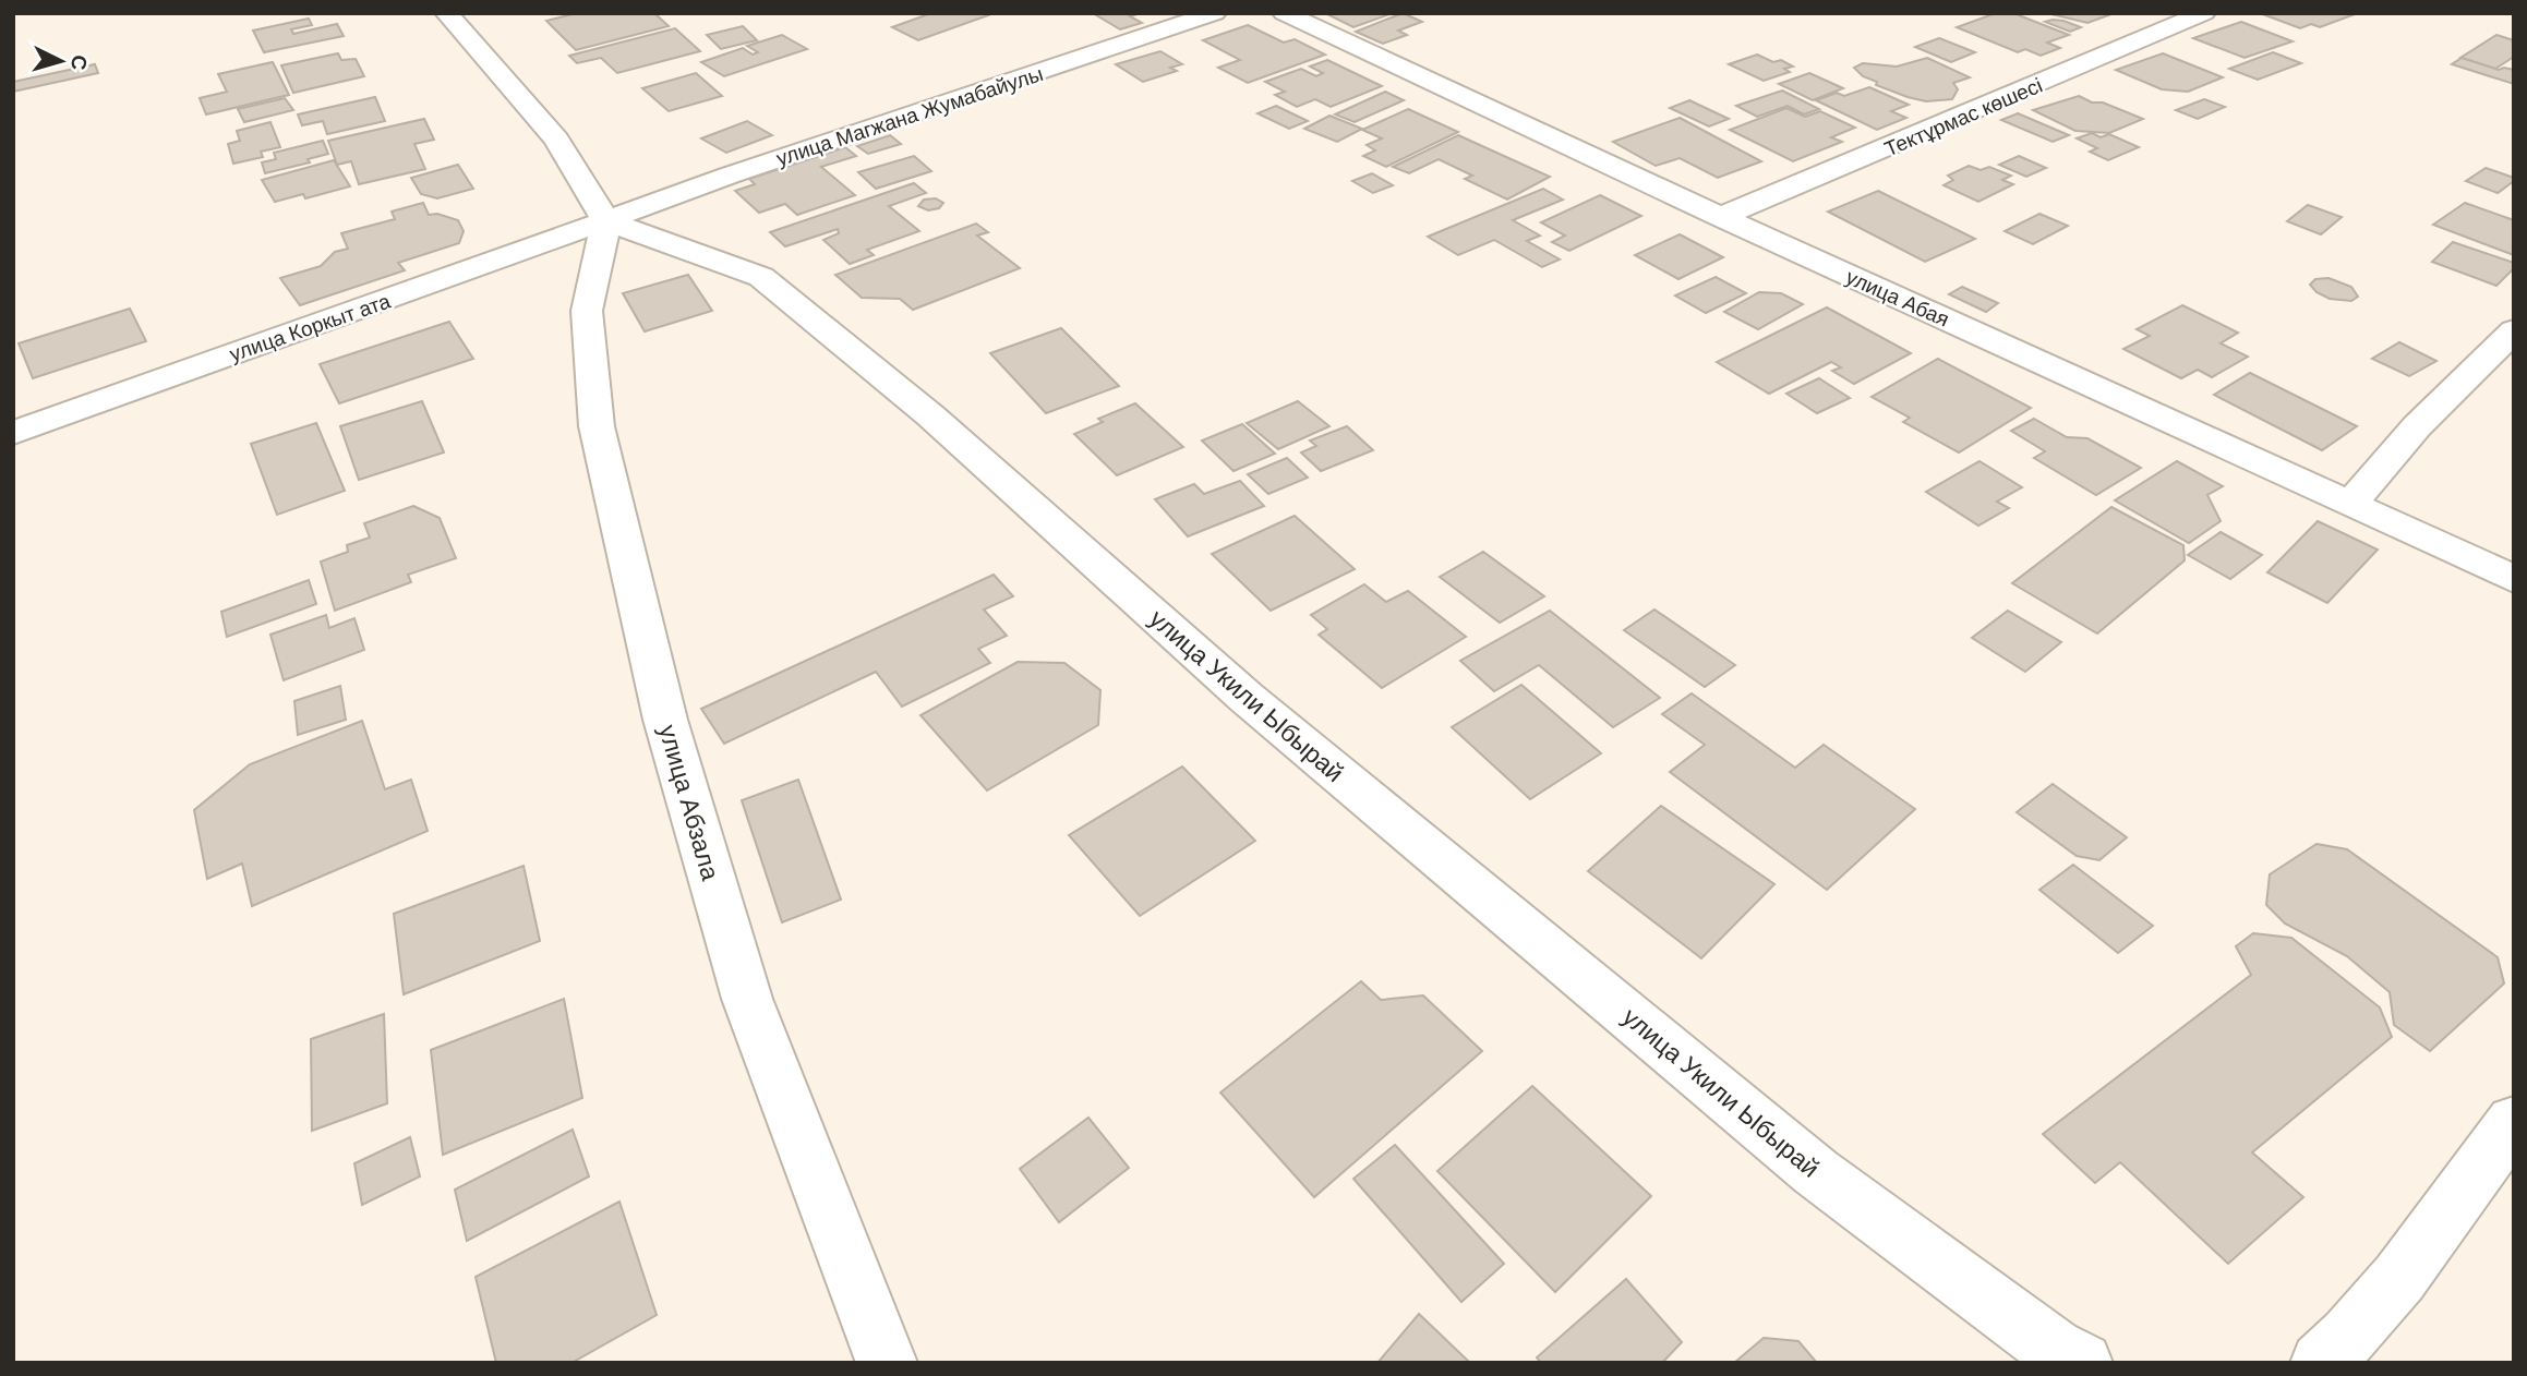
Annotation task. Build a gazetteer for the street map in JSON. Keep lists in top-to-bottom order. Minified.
{"streets":{"street":["улица Магжана Жумабайулы","Тектұрмас көшесі","улица Абая","улица Коркыт ата","улица Укили Ыбырай","улица Абзала"]},"crossings":[["улица Магжана Жумабайулы","улица Коркыт ата"],["улица Магжана Жумабайулы","улица Укили Ыбырай"],["улица Магжана Жумабайулы","улица Абзала"],["Тектұрмас көшесі","улица Абая"],["улица Коркыт ата","улица Укили Ыбырай"],["улица Коркыт ата","улица Абзала"],["улица Укили Ыбырай","улица Абзала"]],"north":"right"}
